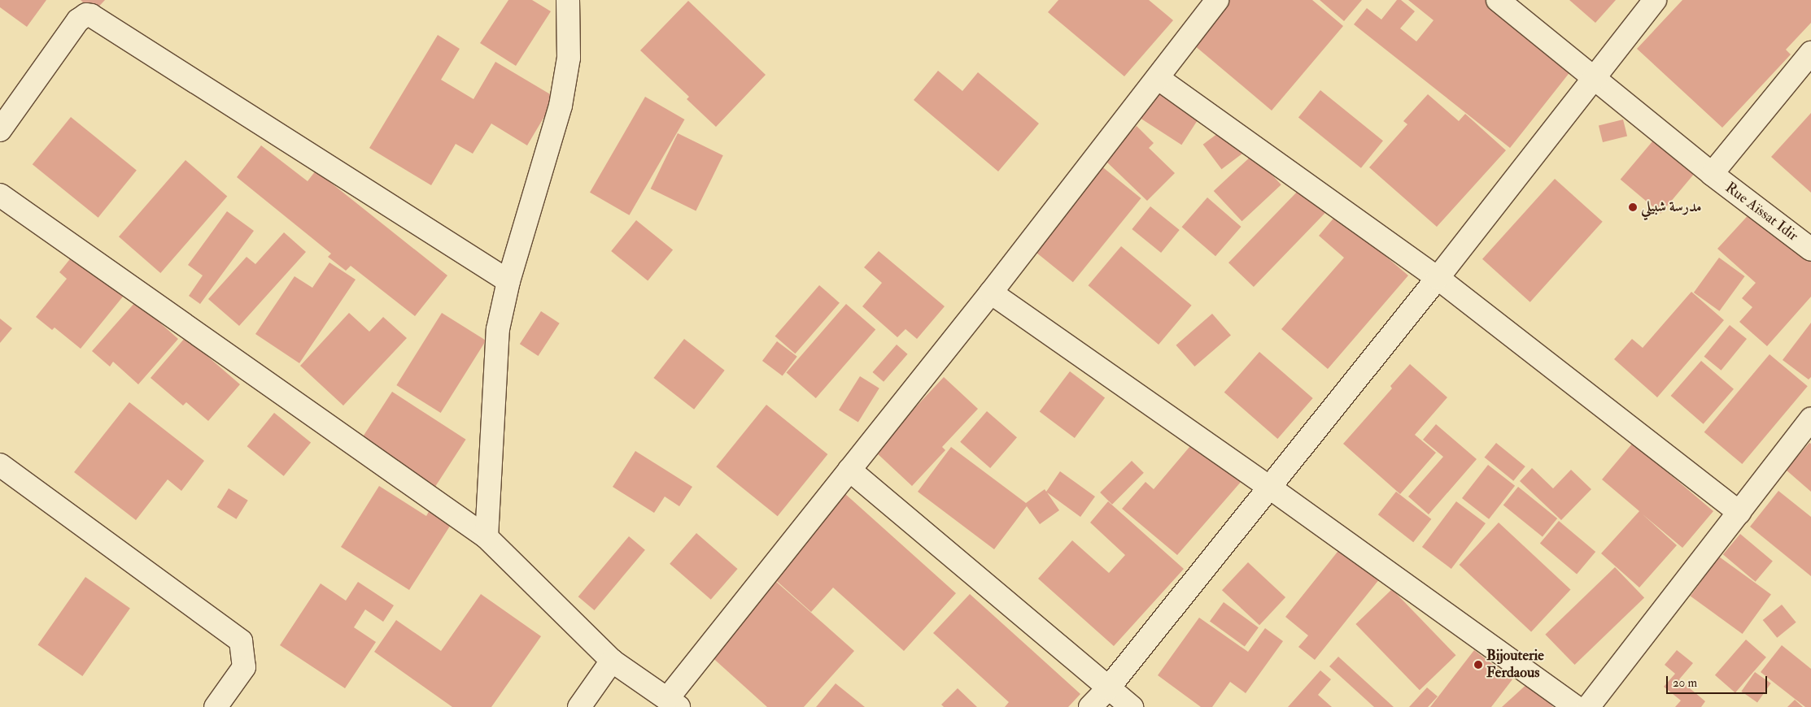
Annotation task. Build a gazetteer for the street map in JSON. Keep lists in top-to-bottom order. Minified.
{"streets":{"street":["Rue Aïssat Idir"]},"places":["مدرسة شبيلي","Bijouterie Ferdaous"],"scale_bar":"20 m"}
